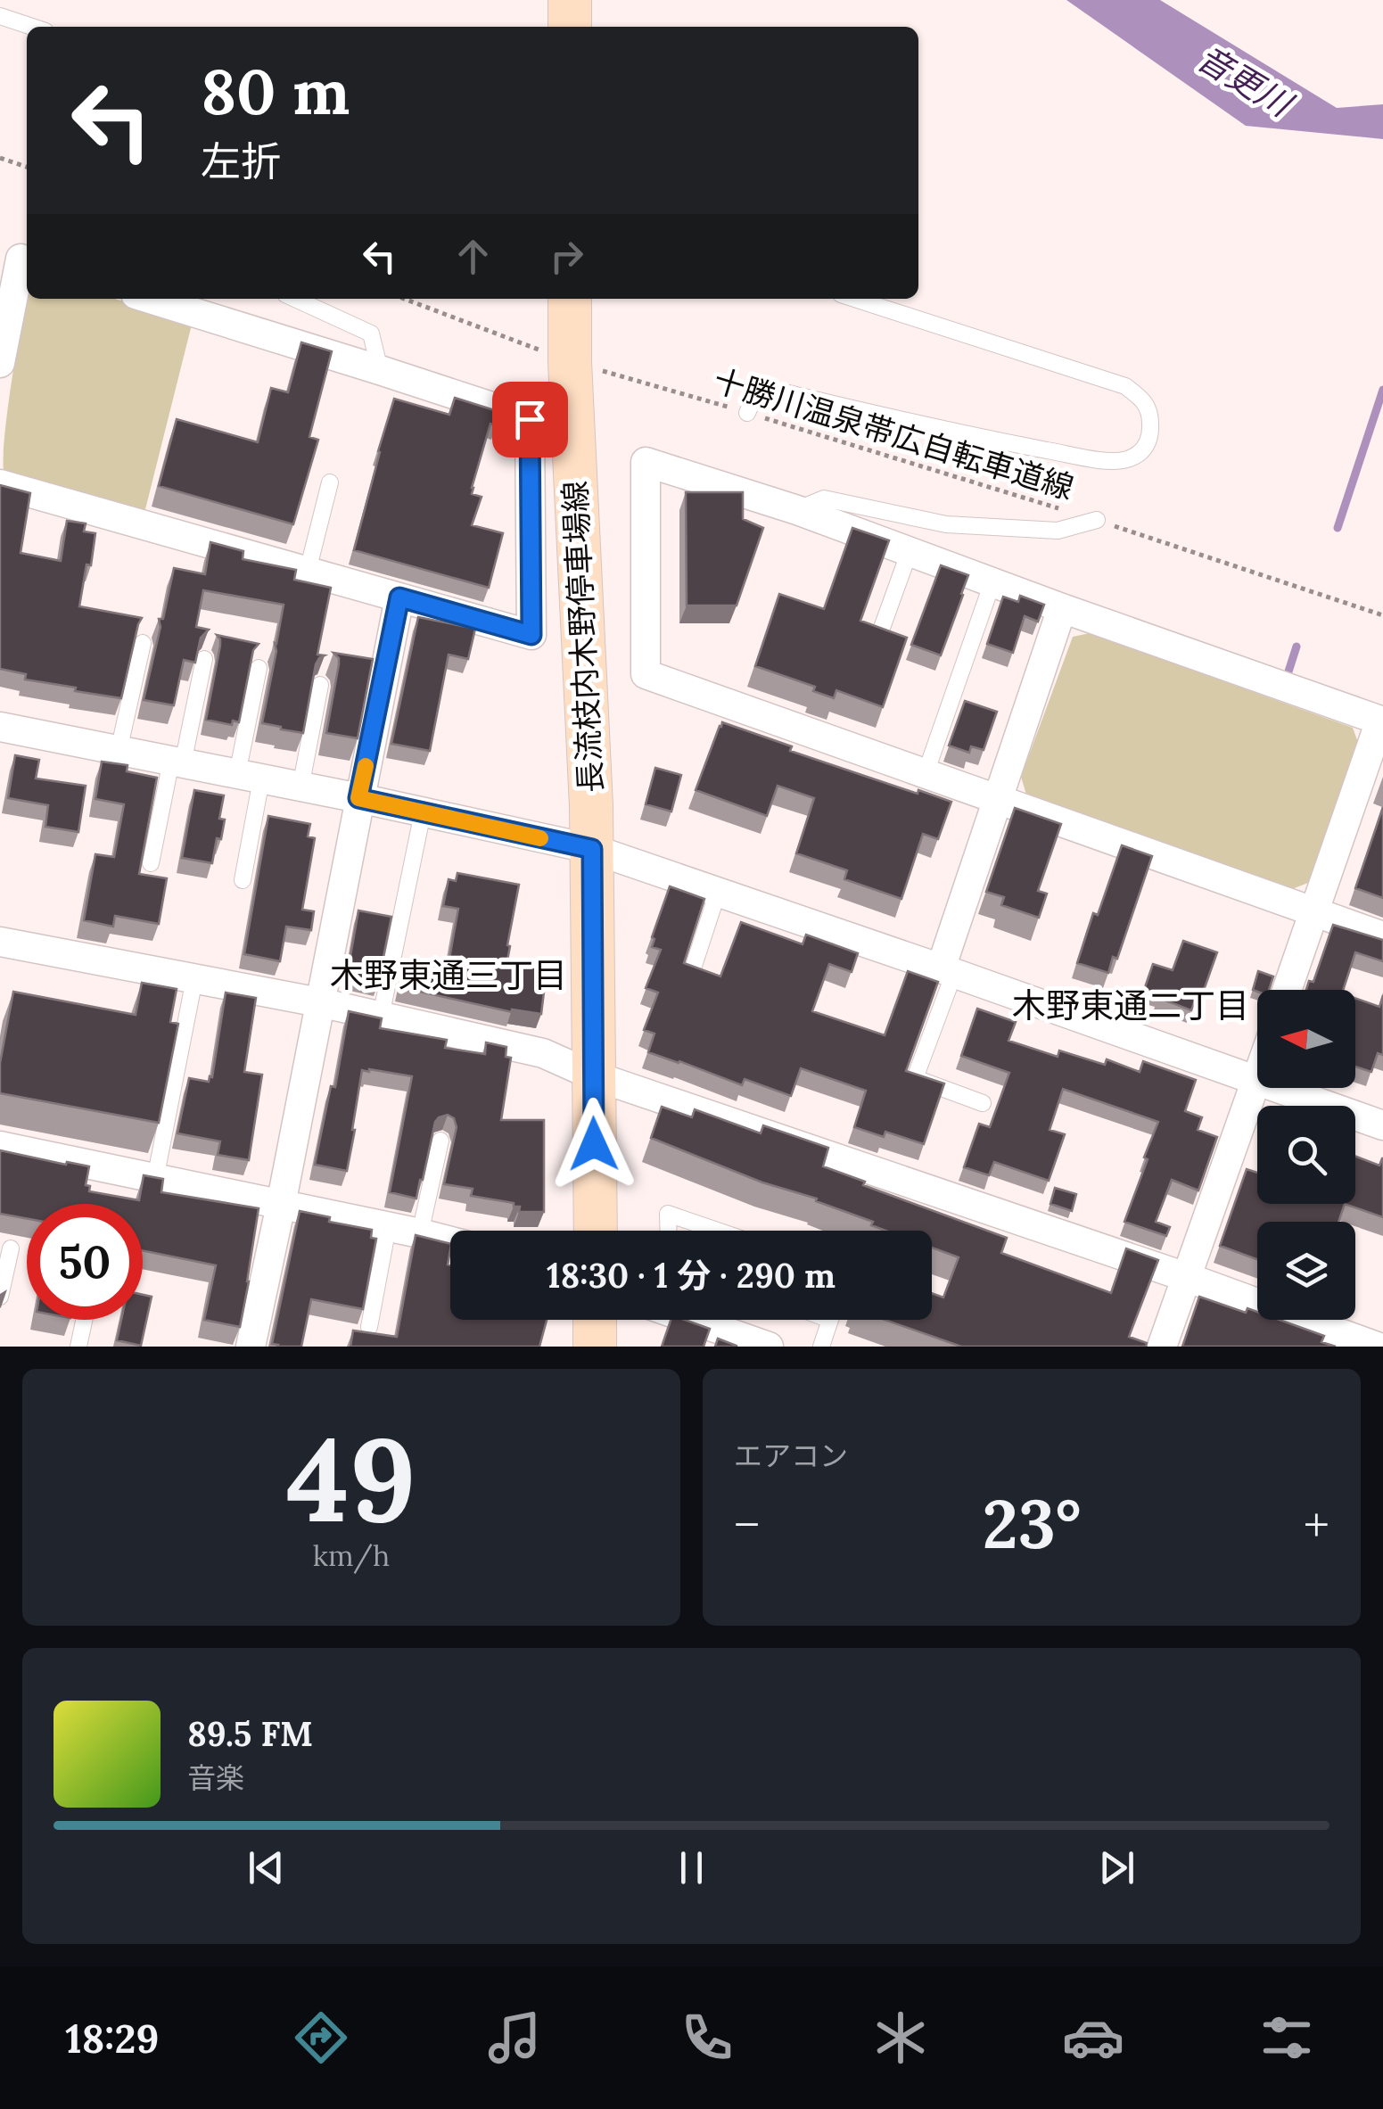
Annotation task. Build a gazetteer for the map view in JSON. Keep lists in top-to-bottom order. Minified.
{"streets":{"main road":["長流枝内木野停車場線"],"path":["十勝川温泉帯広自転車道線"]},"crossings":[["十勝川温泉帯広自転車道線","長流枝内木野停車場線"]],"districts":["木野東通三丁目","木野東通二丁目"],"water":["音更川"],"north":"left","page":{"turn":["80 m","左折"],"limit":"50","trip":"18:30 · 1 分 · 290 m","tile":[["49","km/h"],"エアコン"],"heat":["−","23°","+"],"song":["89.5 FM","音楽"],"tabs":"18:29"}}
